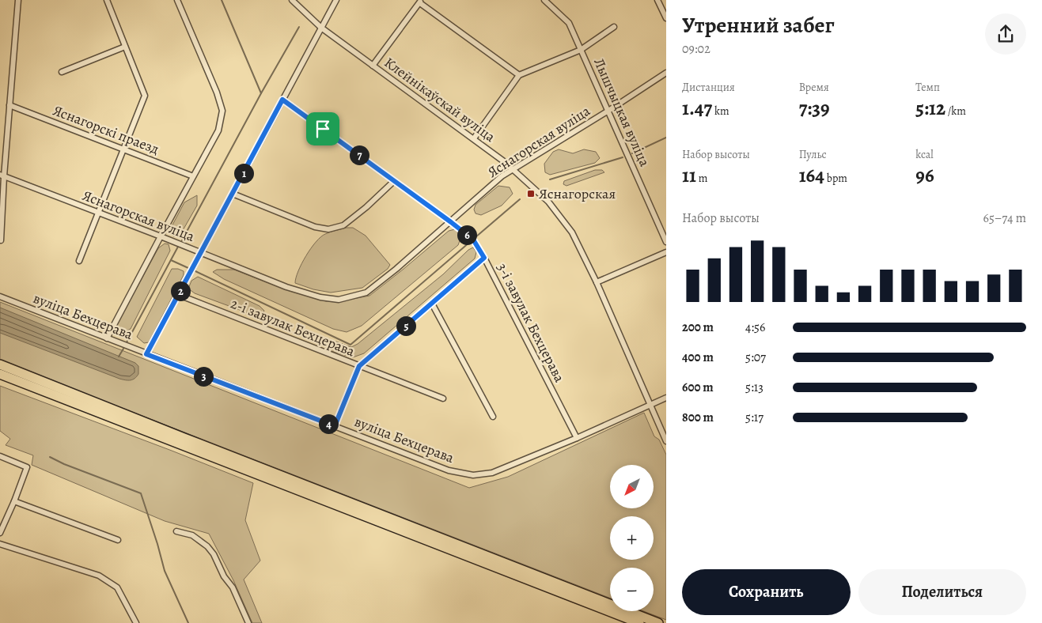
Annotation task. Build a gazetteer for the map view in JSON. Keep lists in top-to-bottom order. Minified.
{"streets":{"street":["Клейнікаўскай вуліца","Лышчыцкая вуліца","Яснагорскі праезд","Яснагорская вуліца","вуліца Бехцерава","3-і завулак Бехцерава","2-і завулак Бехцерава"]},"crossings":[["Клейнікаўскай вуліца","Яснагорская вуліца"],["Клейнікаўскай вуліца","вуліца Бехцерава"],["Лышчыцкая вуліца","Яснагорская вуліца"],["Яснагорская вуліца","3-і завулак Бехцерава"],["вуліца Бехцерава","3-і завулак Бехцерава"]],"places":{"transit":["Яснагорская"]},"north":"bottom left","page":{"heading":["Утренний забег","09:02"],"stats":[["Дистанция","1.47 km"],["Время","7:39"],["Темп","5:12 /km"],["Набор высоты","11 m"],["Пульс","164 bpm"],["kcal","96"]],"pins":["7","1","6","2","5","3","4"],"chart":["Набор высоты","65–74 m"],"list":[{"name":"200 m","note":"4:56"},{"name":"400 m","note":"5:07"},{"name":"600 m","note":"5:13"},{"name":"800 m","note":"5:17"}],"map_buttons":["+","−"],"buttons":["Сохранить","Поделиться"]}}
